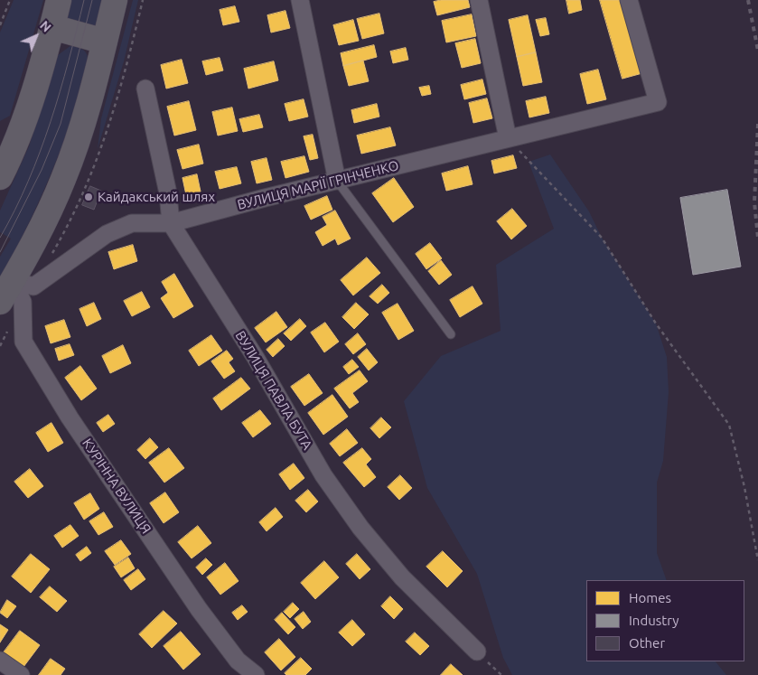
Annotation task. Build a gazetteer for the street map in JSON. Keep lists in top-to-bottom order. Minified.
{"streets":{"street":["ВУЛИЦЯ МАРІЇ ГРІНЧЕНКО","ВУЛИЦЯ ПАВЛА БУТА","КУРІННА ВУЛИЦЯ"]},"crossings":[["ВУЛИЦЯ МАРІЇ ГРІНЧЕНКО","ВУЛИЦЯ ПАВЛА БУТА"],["ВУЛИЦЯ МАРІЇ ГРІНЧЕНКО","КУРІННА ВУЛИЦЯ"]],"places":["Кайдакський шлях"],"legend":["Homes","Industry","Other"],"north":"top right"}
